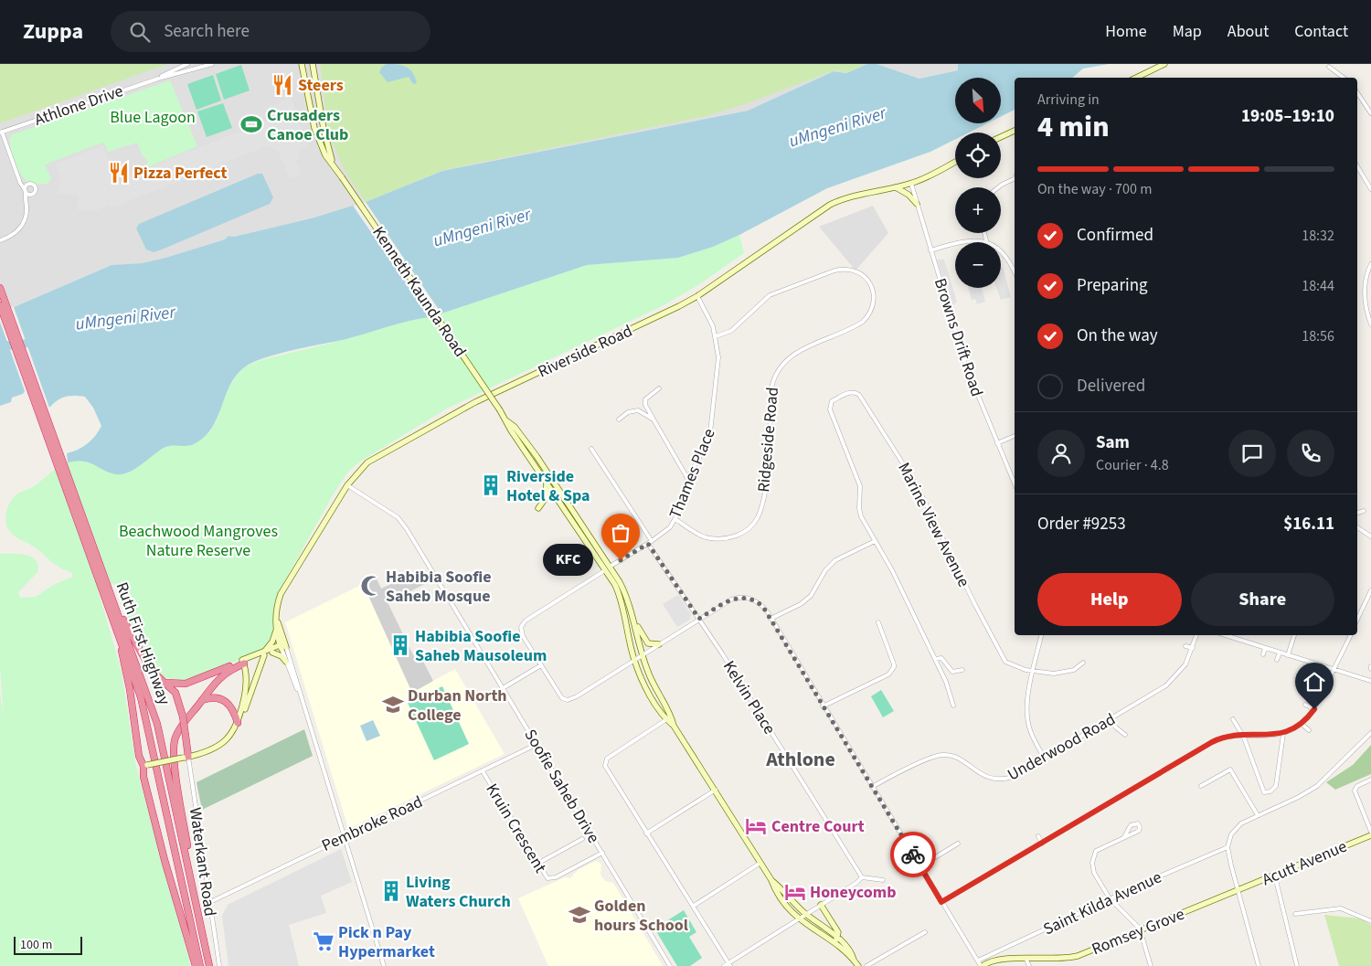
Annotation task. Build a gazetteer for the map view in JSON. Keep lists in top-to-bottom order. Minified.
{"streets":{"highway":["Ruth First Highway"],"main road":["Kenneth Kaunda Road","Riverside Road","Acutt Avenue","Romsey Grove"],"street":["Athlone Drive","Browns Drift Road","Ridgeside Road","Thames Place","Marine View Avenue","Kelvin Place","Underwood Road","Soofie Saheb Drive","Pembroke Road","Kruin Crescent","Waterkant Road","Saint Kilda Avenue"]},"crossings":[["Kenneth Kaunda Road","Thames Place"],["Browns Drift Road","Riverside Road"],["Riverside Road","Thames Place"],["Riverside Road","Soofie Saheb Drive"],["Ridgeside Road","Thames Place"],["Thames Place","Kelvin Place"],["Soofie Saheb Drive","Pembroke Road"],["Soofie Saheb Drive","Kruin Crescent"],["Pembroke Road","Kruin Crescent"],["Pembroke Road","Waterkant Road"],["Acutt Avenue","Romsey Grove"]],"districts":["Athlone"],"water":["uMngeni River"],"parks":["Blue Lagoon","Beachwood Mangroves Nature Reserve"],"places":{"restaurant":["Steers","Pizza Perfect"],"sports":["Crusaders Canoe Club"],"building":["Riverside Hotel & Spa","Habibia Soofie Saheb Mausoleum","Living Waters Church"],"other":["KFC"],"mosque":["Habibia Soofie Saheb Mosque"],"school or university":["Durban North College","Golden hours School"],"hotel":["Centre Court","Honeycomb"],"supermarket":["Pick n Pay Hypermarket"]},"scale_bar":"100 m","north":"bottom right","page":{"header":"Zuppa","search":"Search here","nav":["Home","Map","About","Contact"],"map_buttons":["+","−"],"heading":["4 min","Arriving in","19:05–19:10"],"panel":["Sam","Courier · 4.8","Order #9253","$16.11"],"bar":"On the way · 700 m","list":[["Confirmed","18:32"],["Preparing","18:44"],["On the way","18:56"],"Delivered"],"bubble":"KFC","buttons":["Help","Share"],"scale":"100 m"}}
